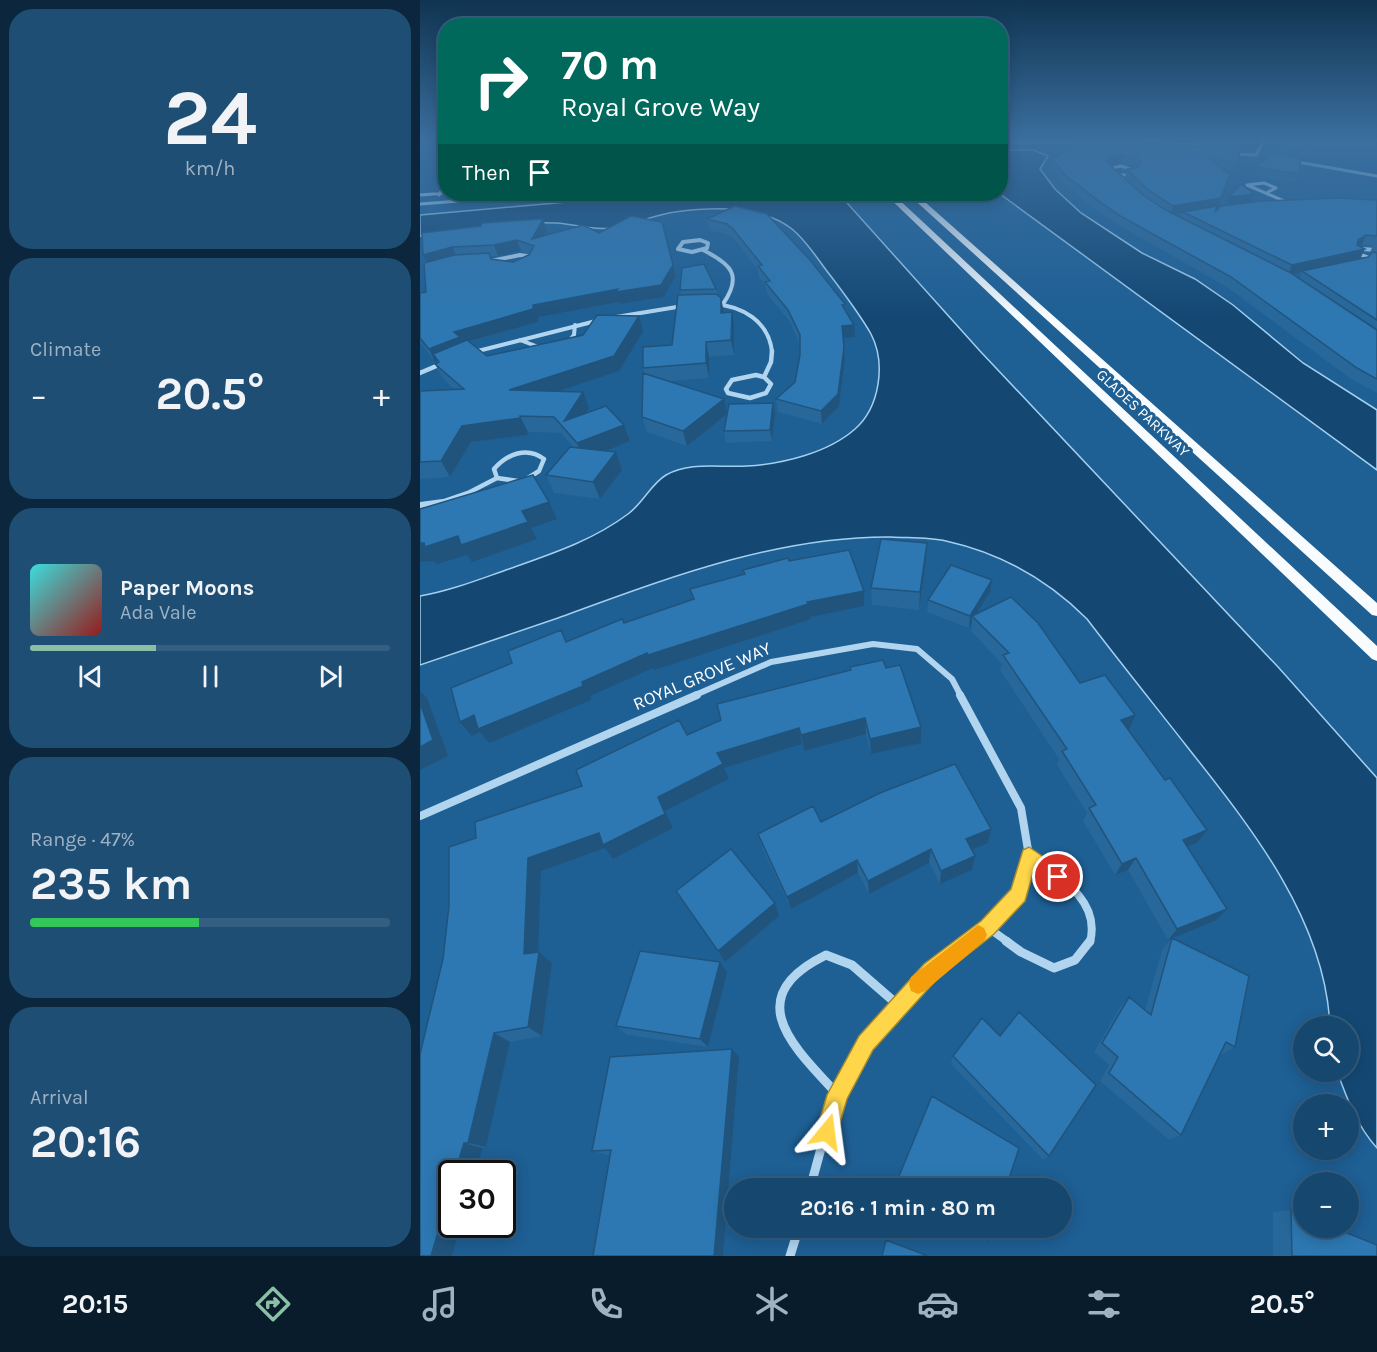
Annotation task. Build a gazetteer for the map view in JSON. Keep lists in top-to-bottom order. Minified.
{"streets":{"main road":["GLADES PARKWAY"],"street":["ROYAL GROVE WAY"]},"page":{"tile":[["24","km/h"],"Climate",["Range · 47%","235 km"],["Arrival","20:16"]],"turn":["70 m","Royal Grove Way"],"then":"Then","heat":["−","20.5°","+"],"song":["Paper Moons","Ada Vale"],"map_buttons":["+","−"],"limit":"30","trip":"20:16 · 1 min · 80 m","tabs":["20:15","20.5°"]}}
